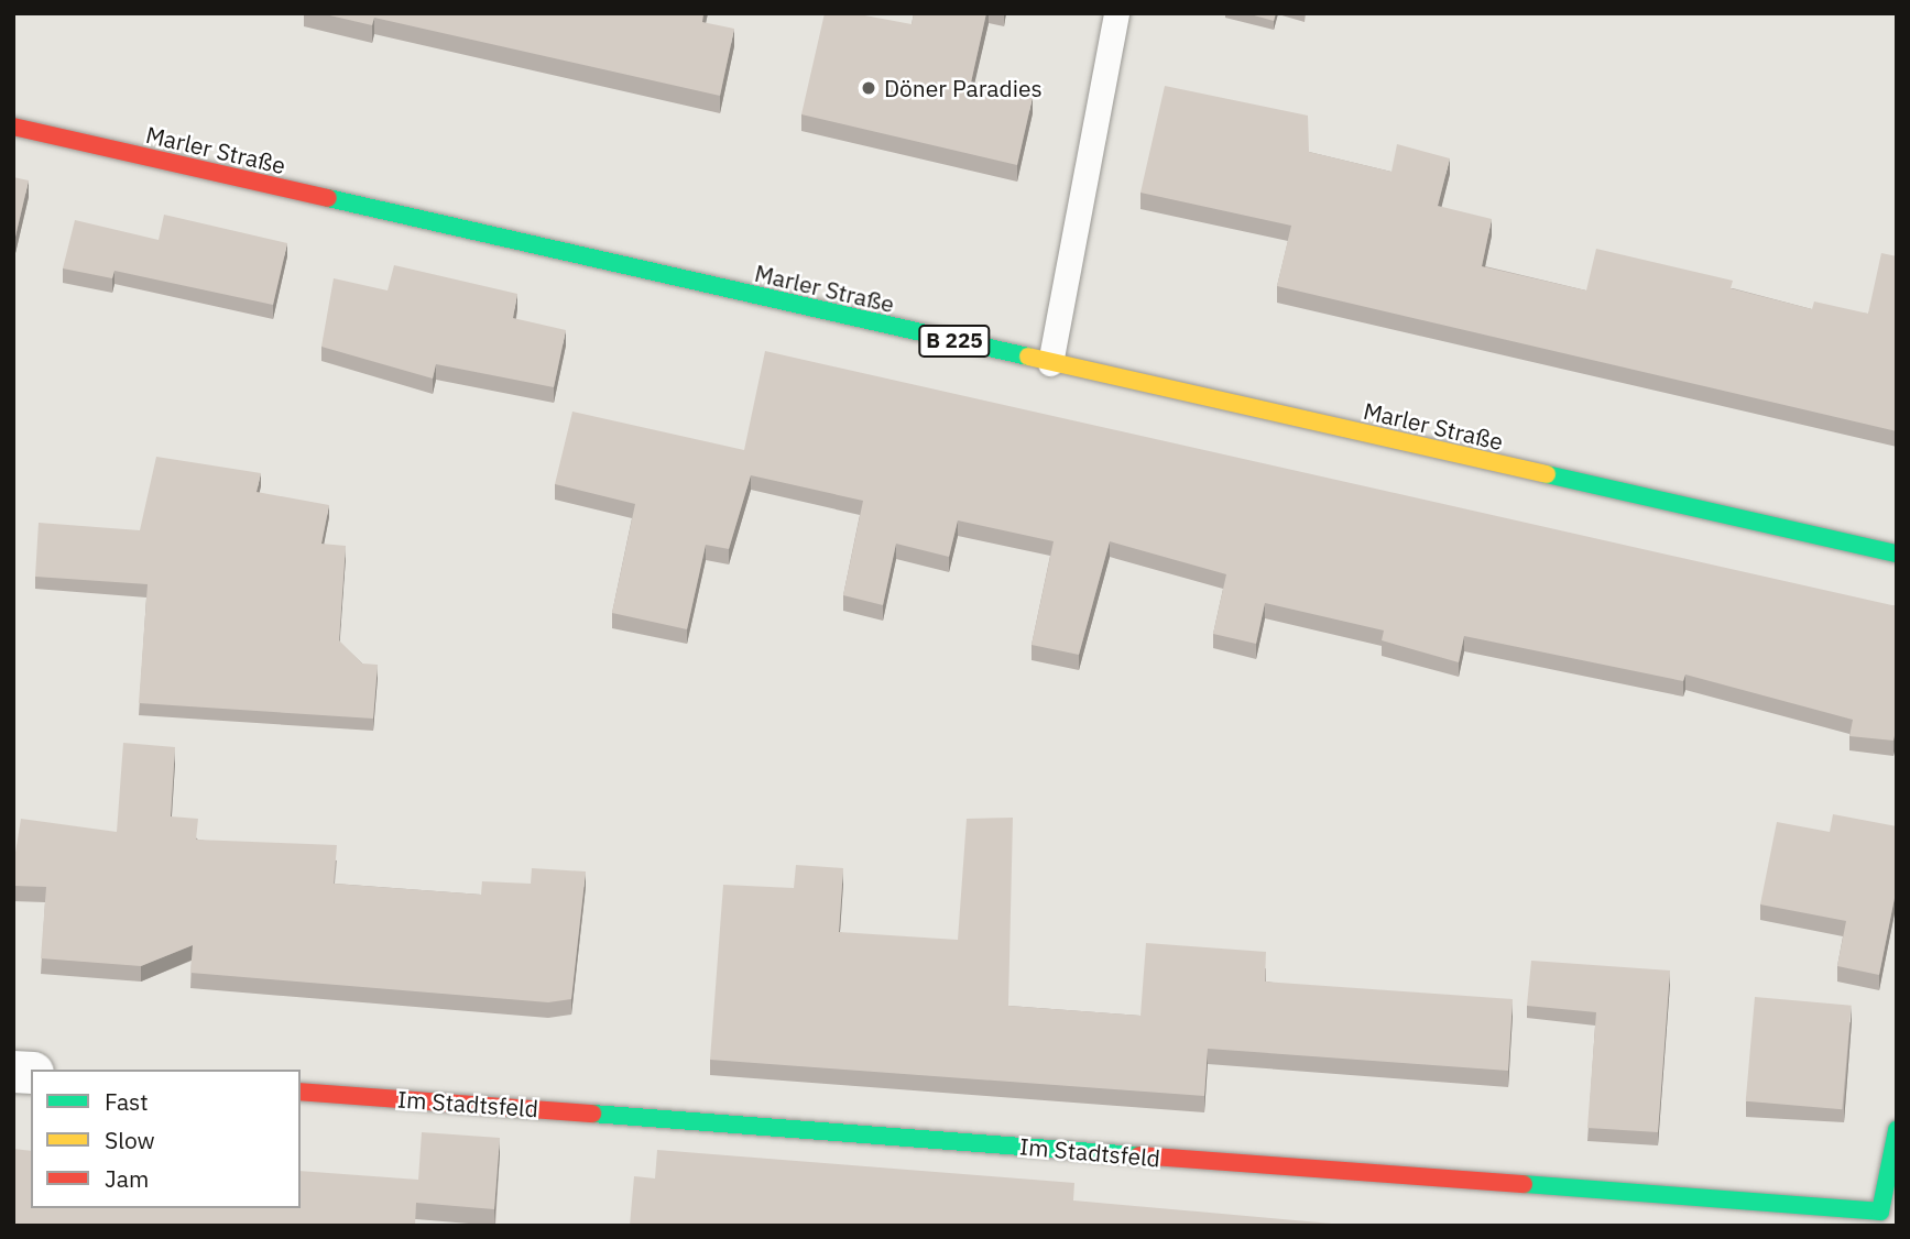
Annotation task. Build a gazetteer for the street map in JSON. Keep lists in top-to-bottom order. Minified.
{"streets":{"main road":["Marler Straße","B 225","Im Stadtsfeld"]},"places":["Döner Paradies"],"legend":["Fast","Slow","Jam"]}
